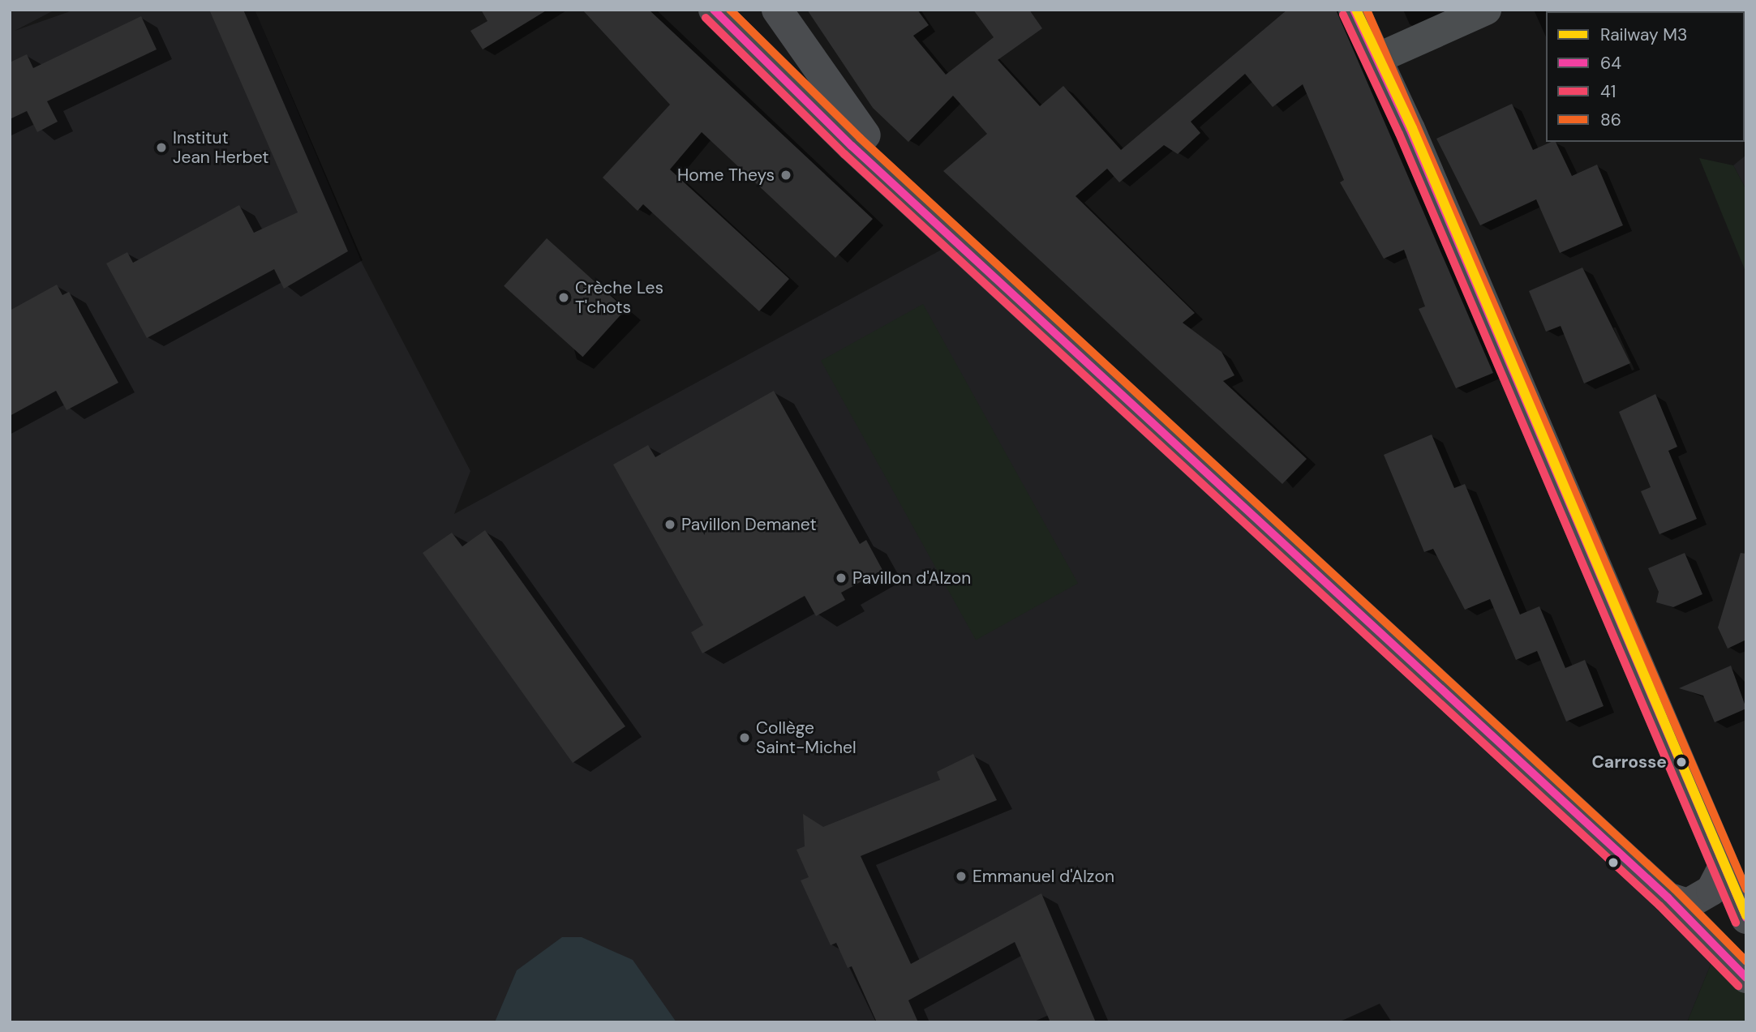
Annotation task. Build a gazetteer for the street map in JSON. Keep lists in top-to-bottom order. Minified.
{"places":["Institut Jean Herbet","Home Theys","Crèche Les T'chots","Pavillon Demanet","Pavillon d'Alzon","Collège Saint-Michel","Carrosse","Emmanuel d'Alzon"],"lines":["rail line M3","transit line 64","transit line 86","transit line 41"],"legend":["Railway M3","64","41","86"]}
